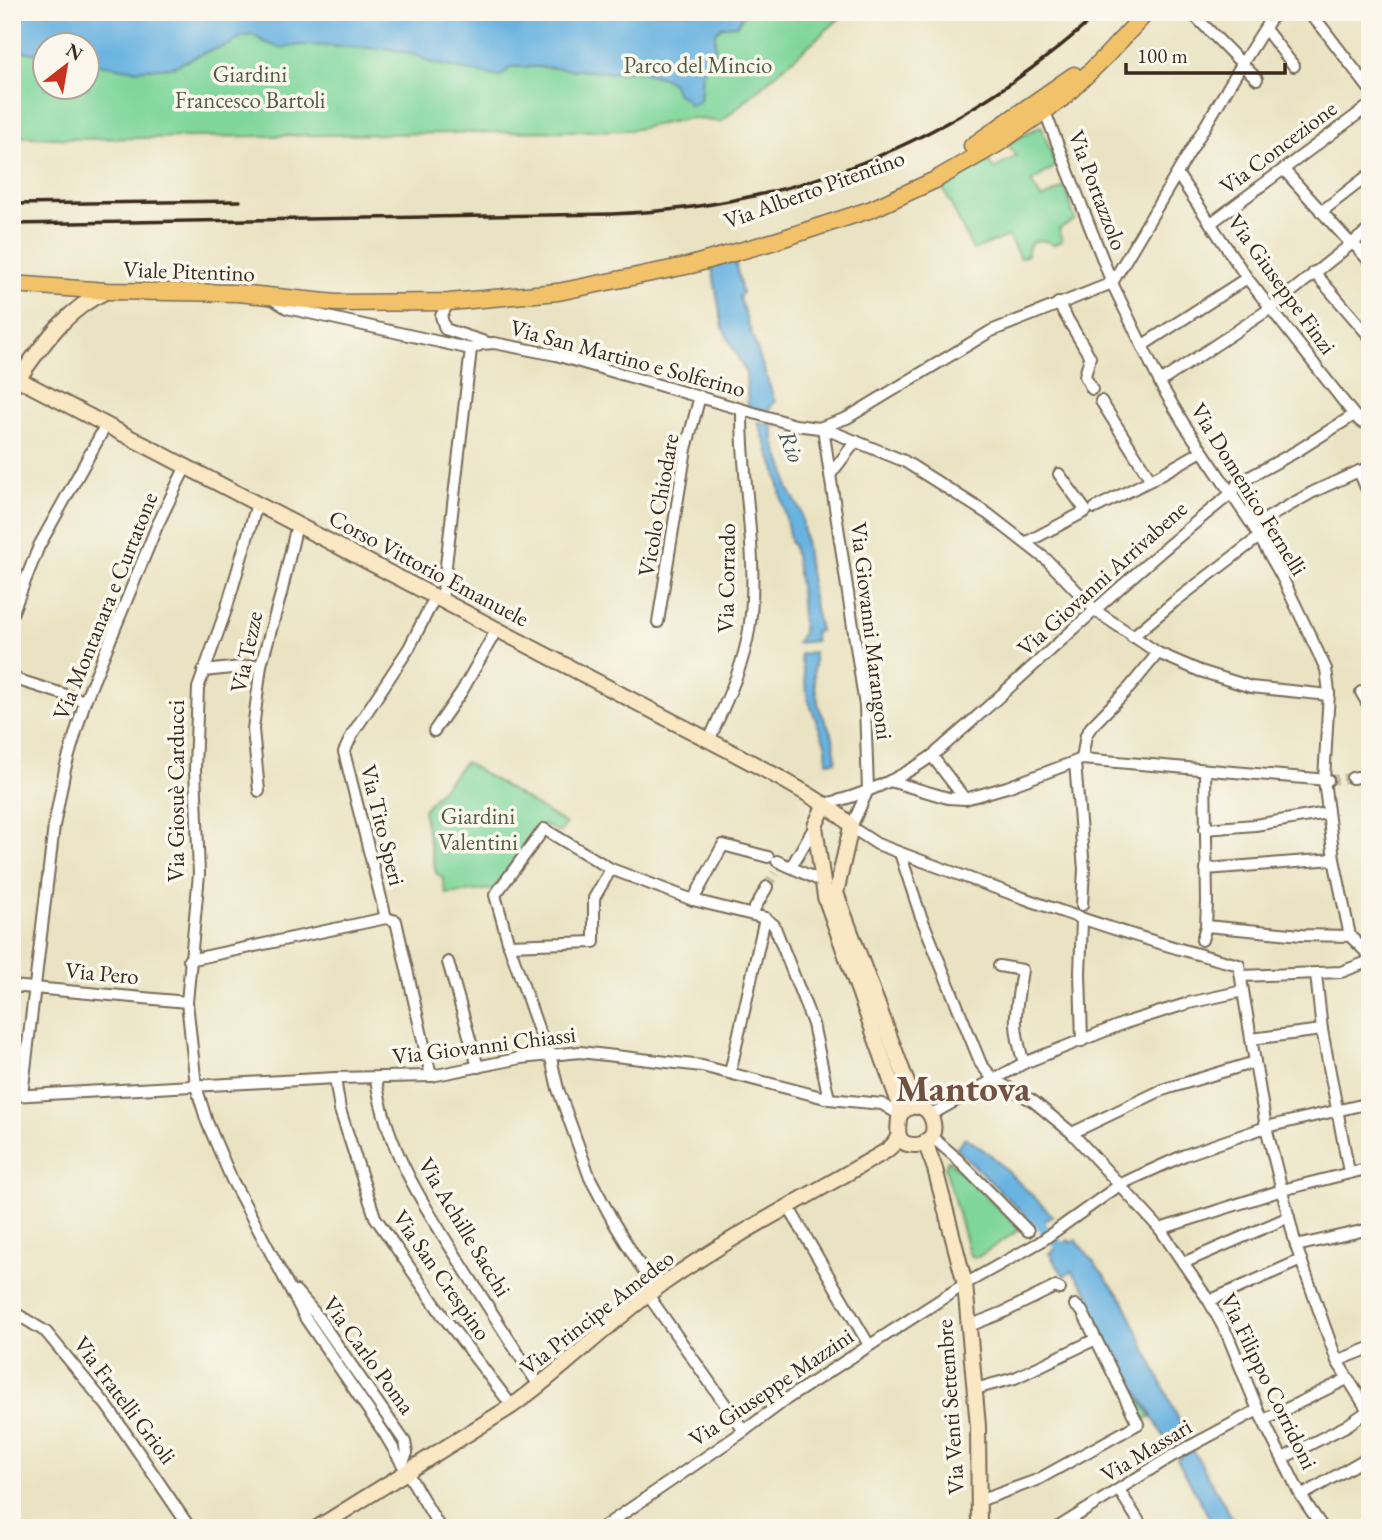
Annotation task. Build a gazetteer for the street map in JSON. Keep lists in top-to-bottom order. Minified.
{"streets":{"main road":["Via Alberto Pitentino","Viale Pitentino"],"street":["Via Concezione","Via Portazzolo","Via Giuseppe Finzi","Via San Martino e Solferino","Via Domenico Fernelli","Vicolo Chiodare","Corso Vittorio Emanuele","Via Corrado","Via Giovanni Arrivabene","Via Montanara e Curtatone","Via Giovanni Marangoni","Via Tezze","Via Giosuè Carducci","Via Tito Speri","Via Pero","Via Giovanni Chiassi","Via Achille Sacchi","Via San Crespino","Via Principe Amedeo","Via Carlo Poma","Via Filippo Corridoni","Via Giuseppe Mazzini","Via Fratelli Grioli","Via Venti Settembre","Via Massari"]},"crossings":[["Via Concezione","Via Giuseppe Finzi"],["Via Alberto Pitentino","Via Portazzolo"],["Via Alberto Pitentino","Viale Pitentino"],["Via Portazzolo","Via Domenico Fernelli"],["Via Giuseppe Finzi","Via Giovanni Arrivabene"],["Via San Martino e Solferino","Via Domenico Fernelli"],["Via San Martino e Solferino","Vicolo Chiodare"],["Via San Martino e Solferino","Via Corrado"],["Via San Martino e Solferino","Via Giovanni Arrivabene"],["Via San Martino e Solferino","Via Giovanni Marangoni"],["Via Domenico Fernelli","Via Giovanni Arrivabene"],["Corso Vittorio Emanuele","Via Corrado"],["Corso Vittorio Emanuele","Via Giovanni Arrivabene"],["Corso Vittorio Emanuele","Via Montanara e Curtatone"],["Corso Vittorio Emanuele","Via Tezze"],["Corso Vittorio Emanuele","Via Giosuè Carducci"],["Corso Vittorio Emanuele","Via Tito Speri"],["Via Giovanni Arrivabene","Via Giovanni Marangoni"],["Via Montanara e Curtatone","Via Pero"],["Via Montanara e Curtatone","Via Giovanni Chiassi"],["Via Giosuè Carducci","Via Pero"],["Via Giosuè Carducci","Via Giovanni Chiassi"],["Via Giosuè Carducci","Via Carlo Poma"],["Via Tito Speri","Via Giovanni Chiassi"],["Via Giovanni Chiassi","Via Achille Sacchi"],["Via Giovanni Chiassi","Via San Crespino"],["Via Giovanni Chiassi","Via Principe Amedeo"],["Via Giovanni Chiassi","Via Carlo Poma"],["Via Giovanni Chiassi","Via Venti Settembre"],["Via Achille Sacchi","Via Principe Amedeo"],["Via San Crespino","Via Principe Amedeo"],["Via Principe Amedeo","Via Carlo Poma"],["Via Principe Amedeo","Via Venti Settembre"],["Via Filippo Corridoni","Via Giuseppe Mazzini"],["Via Filippo Corridoni","Via Massari"],["Via Giuseppe Mazzini","Via Venti Settembre"]],"districts":["Mantova"],"water":["Rio"],"parks":["Parco del Mincio","Giardini Francesco Bartoli","Giardini Valentini"],"scale_bar":"100 m","north":"top right"}
